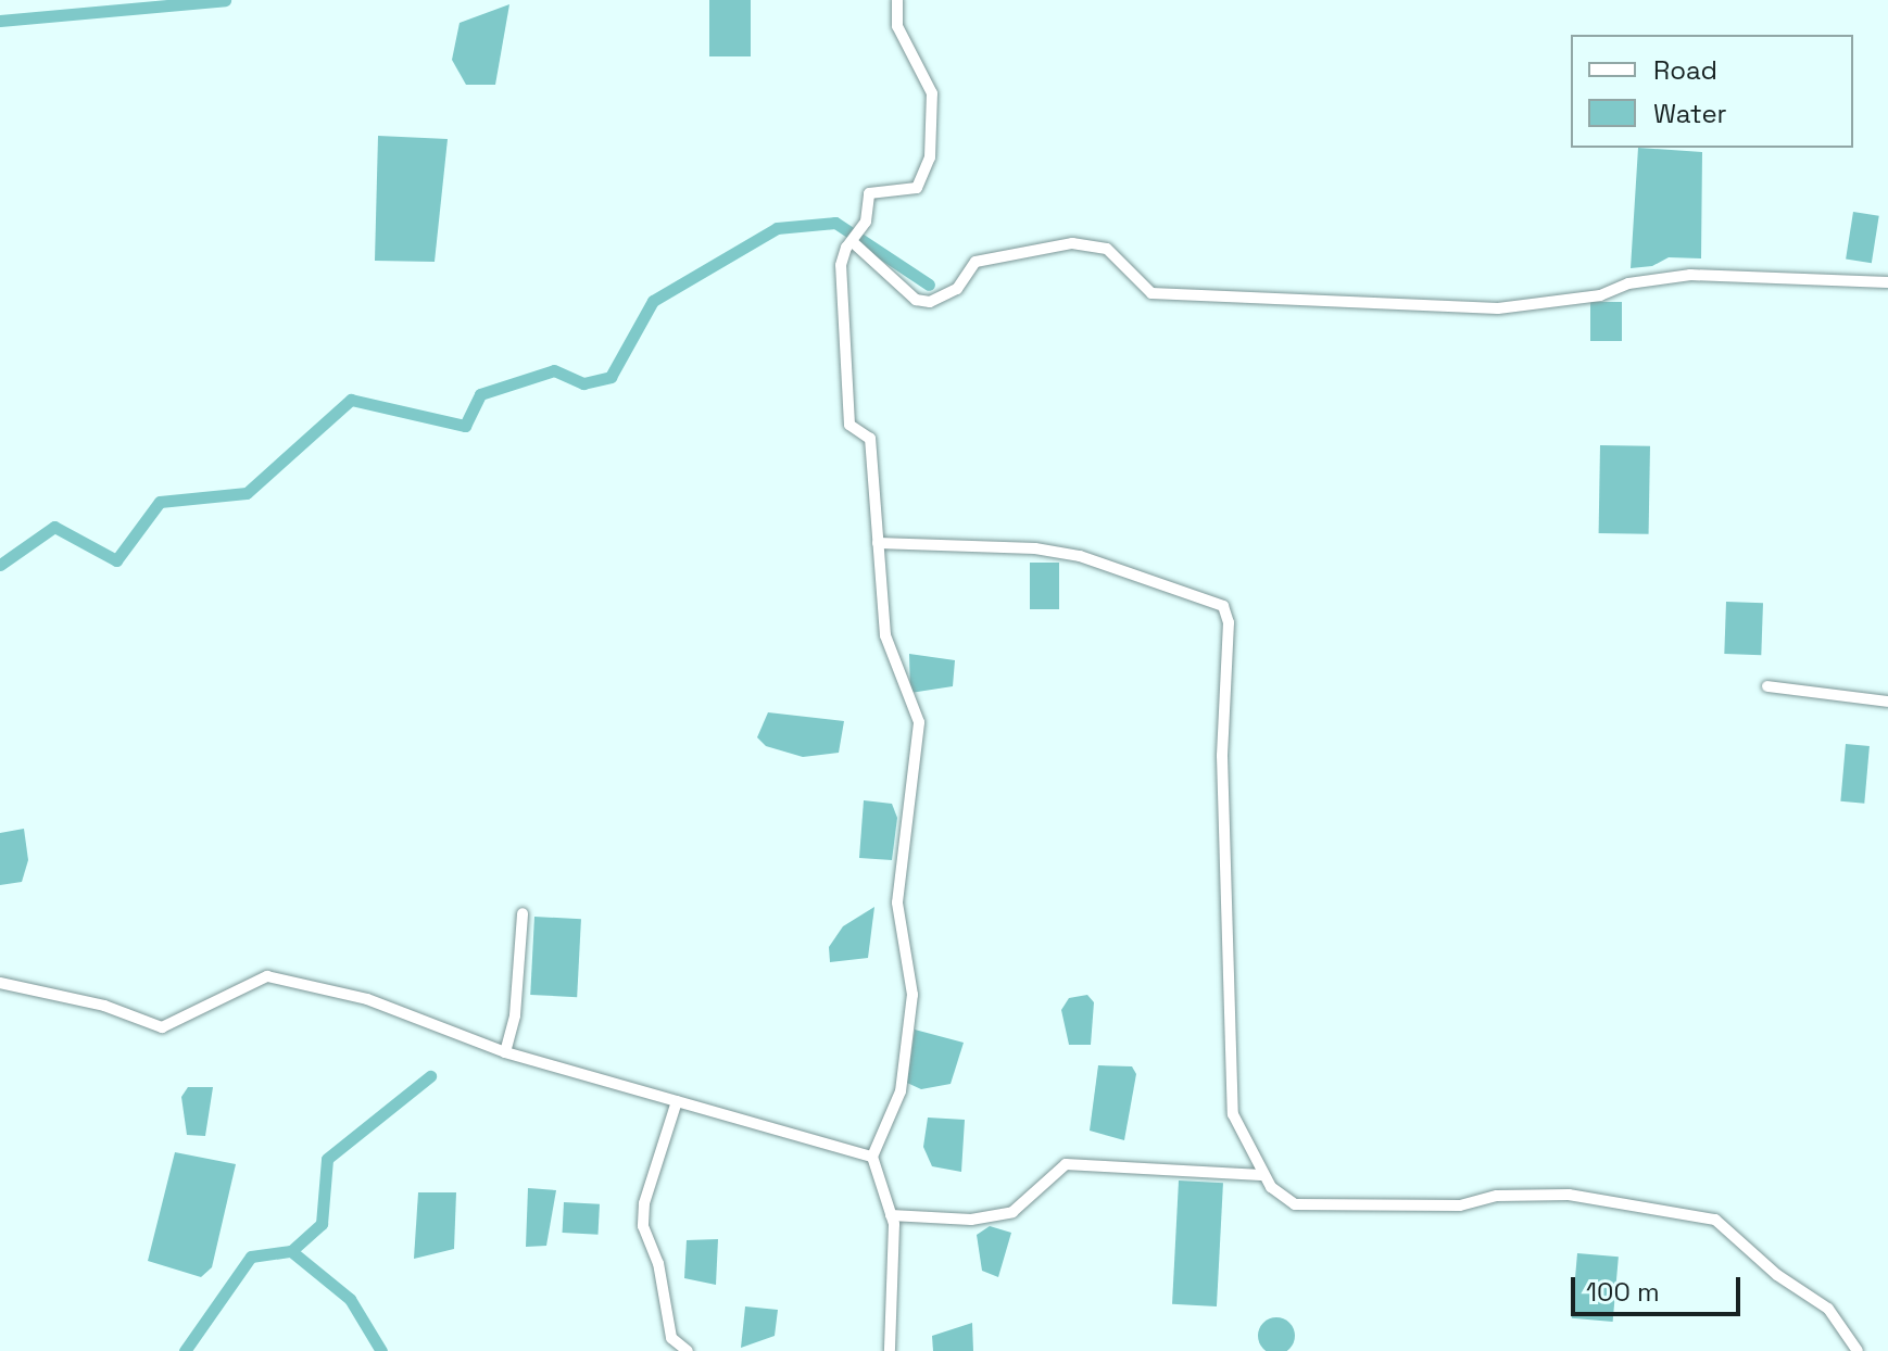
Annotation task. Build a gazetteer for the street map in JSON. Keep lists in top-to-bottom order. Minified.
{"legend":["Road","Water"],"scale_bar":"100 m"}
